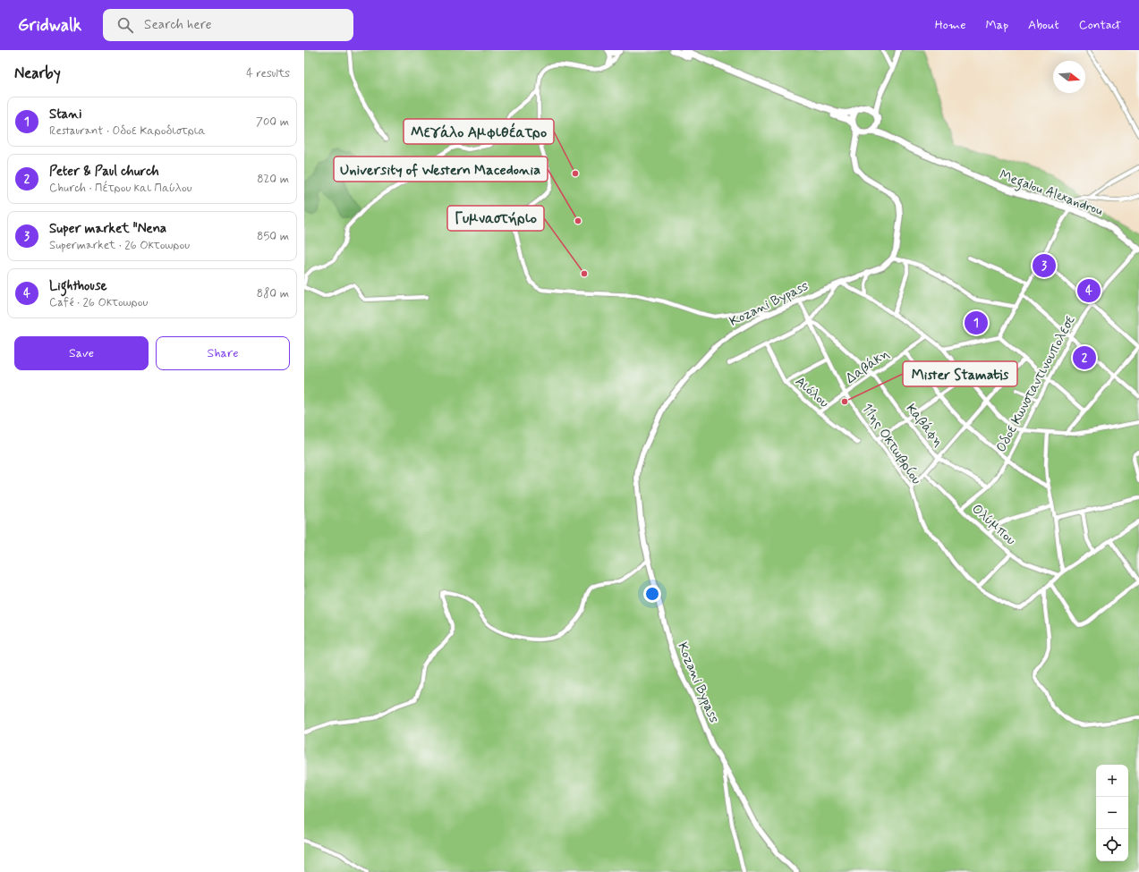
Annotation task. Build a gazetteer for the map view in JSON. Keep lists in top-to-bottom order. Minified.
{"streets":{"main road":["Megalou Alexandrou","Kozani Bypass"],"street":["Δαβάκη","Oδοε Κωνσταντινουπολεσε","Αιόλου","Καβάφη","11ης Οκτωβρίου","Ολύμπου"]},"crossings":[["Megalou Alexandrou","Oδοε Κωνσταντινουπολεσε"],["Δαβάκη","Αιόλου"],["Δαβάκη","Καβάφη"],["Δαβάκη","11ης Οκτωβρίου"],["Oδοε Κωνσταντινουπολεσε","Καβάφη"],["Oδοε Κωνσταντινουπολεσε","Ολύμπου"],["Καβάφη","11ης Οκτωβρίου"]],"places":["Μεγάλο Αμφιθέατρο","University of Western Macedonia","Γυμναστήριο","Mister Stamatis"],"north":"right","page":{"header":"Gridwalk","search":"Search here","nav":["Home","Map","About","Contact"],"heading":["Nearby","4 results"],"list":[{"mark":"1","name":"Stani","note":"Restaurant · Oδοε Καροδιστρια","value":"700 m"},{"mark":"2","name":"Peter & Paul church","note":"Church · Πέτρου και Παύλου","value":"820 m"},{"mark":"3","name":"Super market \"Nena","note":"Supermarket · 26 Οκτοωρου","value":"850 m"},{"mark":"4","name":"Lighthouse","note":"Café · 26 Οκτοωρου","value":"880 m"}],"pins":["3","4","1","2"],"buttons":["Save","Share"],"map_buttons":["+","−"]}}
